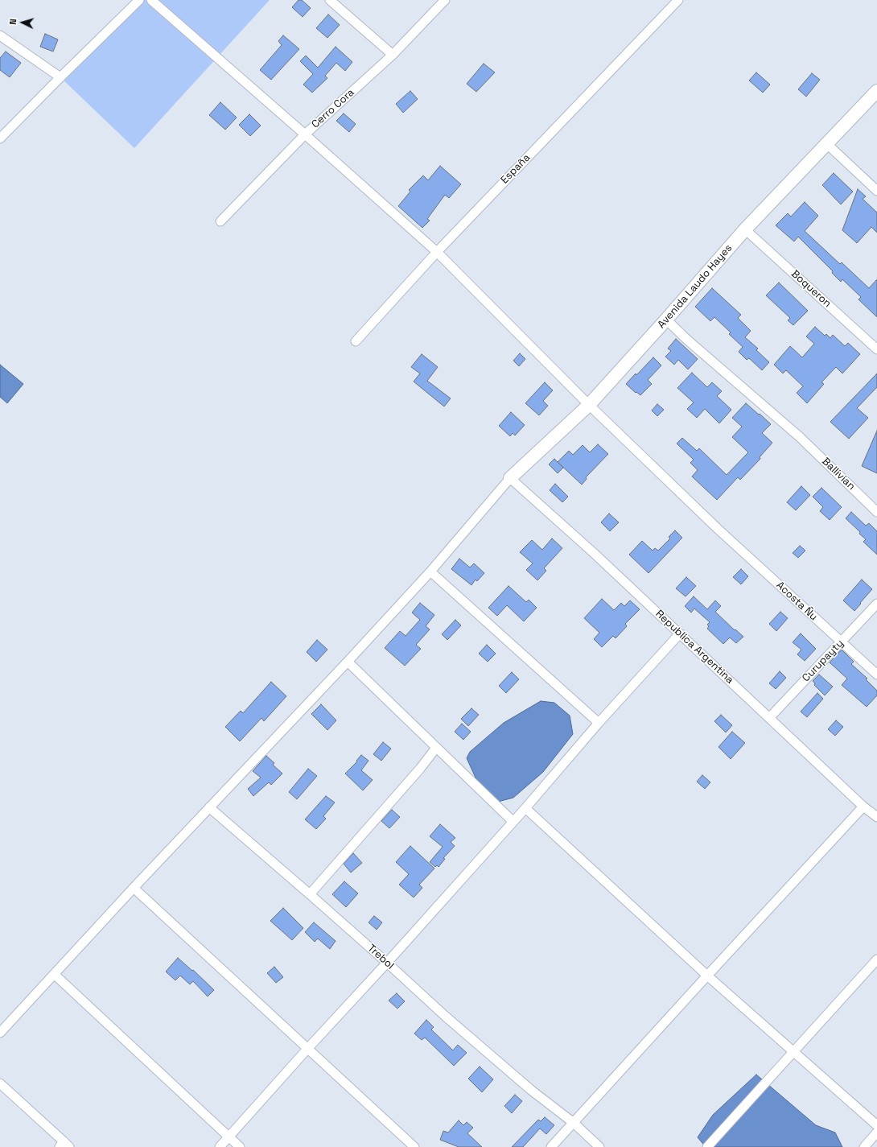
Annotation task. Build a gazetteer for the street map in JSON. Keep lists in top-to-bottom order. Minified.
{"streets":{"street":["Cerro Cora","España","Avenida Laudo Hayes","Boqueron","Ballivian","Acosta Ñu","Republica Argentina","Curupayty","Trebol"]},"crossings":[["Cerro Cora","España"],["Cerro Cora","Avenida Laudo Hayes"],["Cerro Cora","Acosta Ñu"],["Avenida Laudo Hayes","Boqueron"],["Avenida Laudo Hayes","Ballivian"],["Avenida Laudo Hayes","Acosta Ñu"],["Avenida Laudo Hayes","Republica Argentina"],["Acosta Ñu","Curupayty"],["Republica Argentina","Curupayty"]],"north":"left"}
